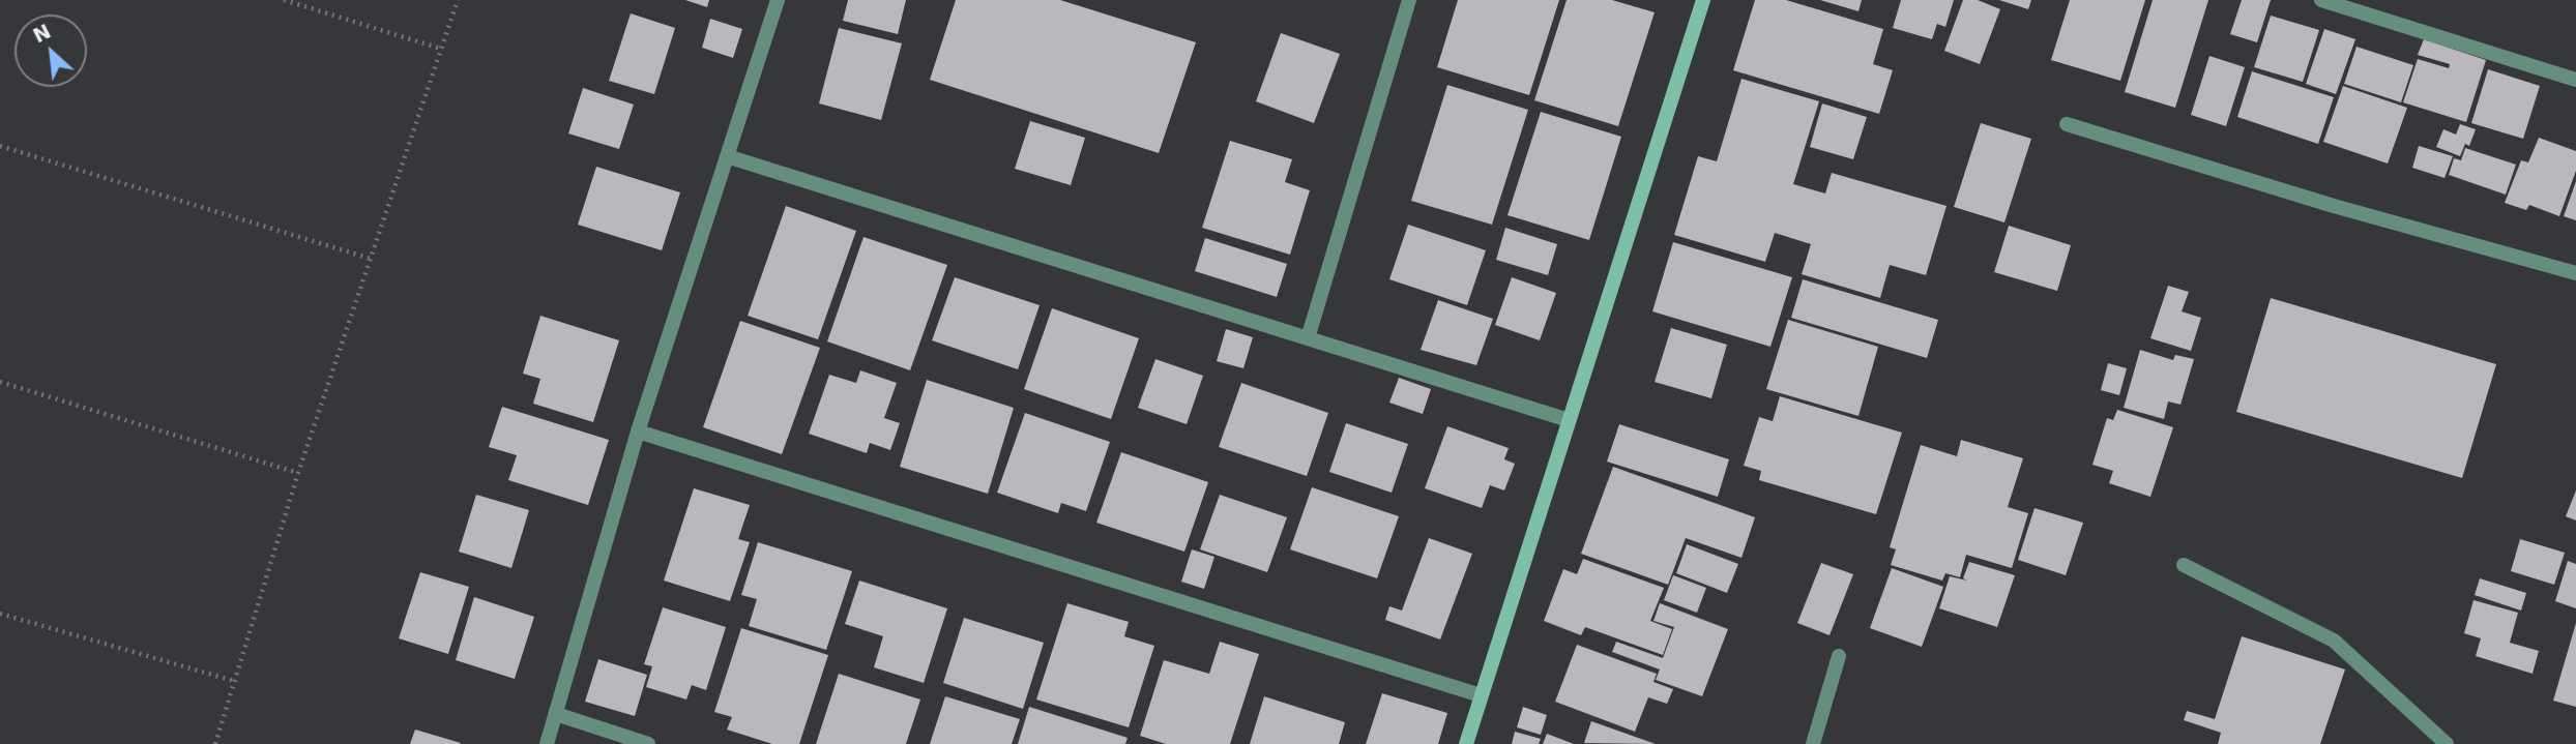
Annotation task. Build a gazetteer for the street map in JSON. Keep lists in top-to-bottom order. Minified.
{"north":"top left"}
